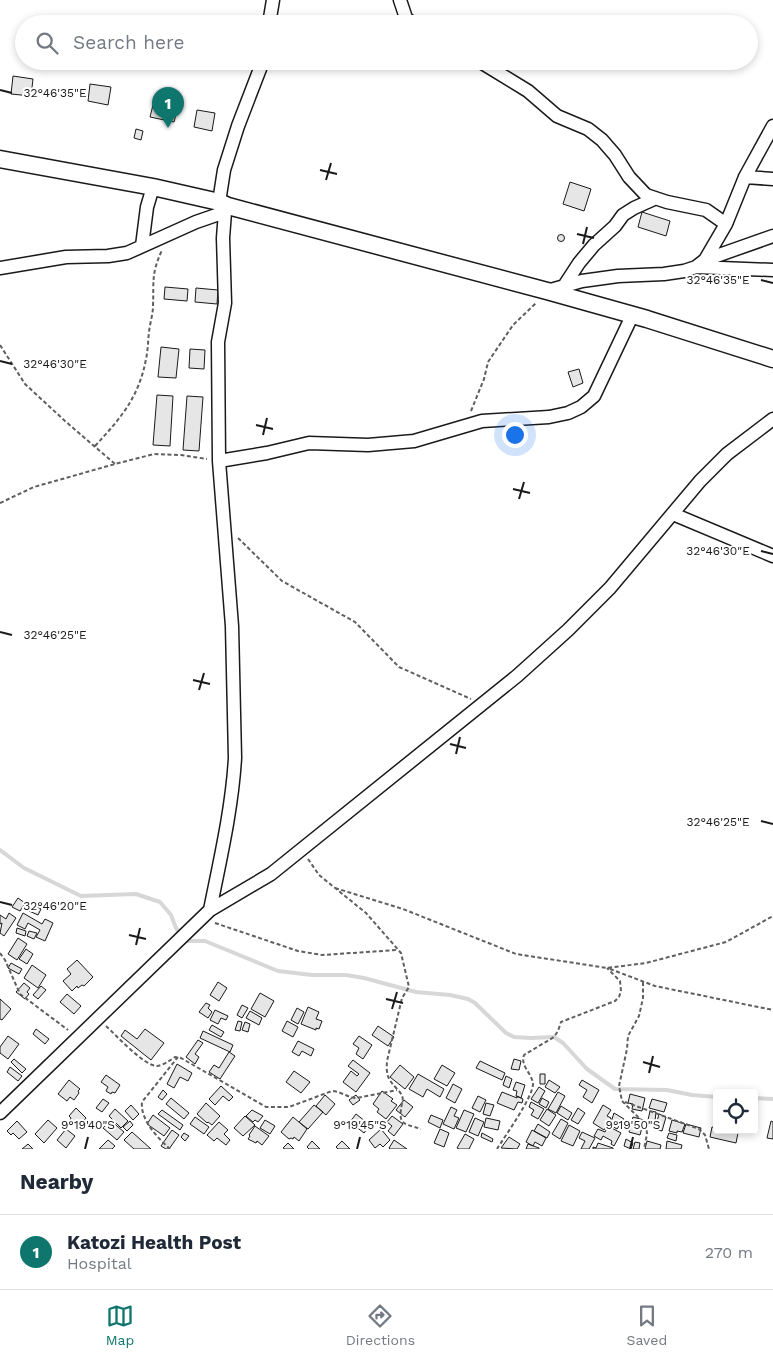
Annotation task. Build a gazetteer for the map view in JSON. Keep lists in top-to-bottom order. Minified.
{"page":{"search":"Search here","pins":"1","heading":"Nearby","list":[{"mark":"1","name":"Katozi Health Post","note":"Hospital","value":"270 m"}],"nav":["Map","Directions","Saved"]},"coordinates":["32°46'35\"E","32°46'30\"E","32°46'25\"E","32°46'20\"E","9°19'40\"S","9°19'45\"S","9°19'50\"S"]}
